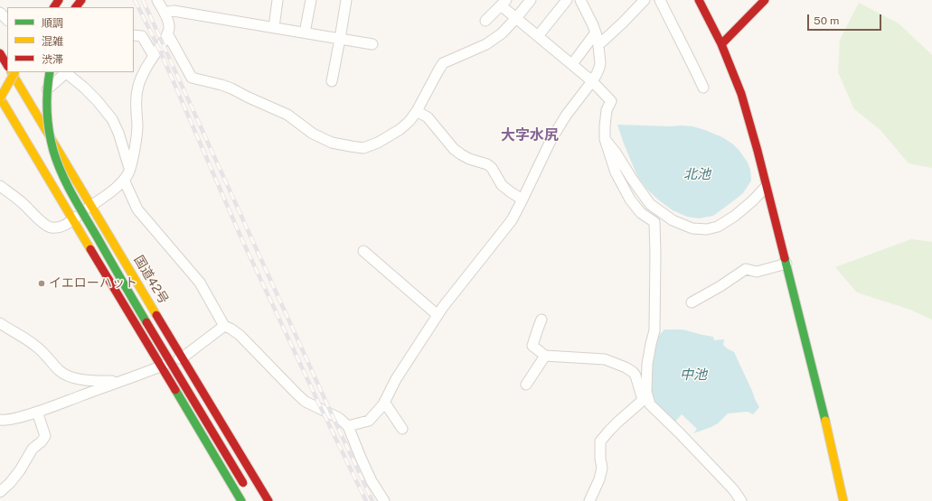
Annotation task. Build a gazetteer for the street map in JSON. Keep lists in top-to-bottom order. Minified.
{"streets":{"main road":["国道42号"]},"districts":["大字水尻"],"water":["北池","中池"],"places":["イエローハット"],"legend":["順調","混雑","渋滞"],"scale_bar":"50 m"}
